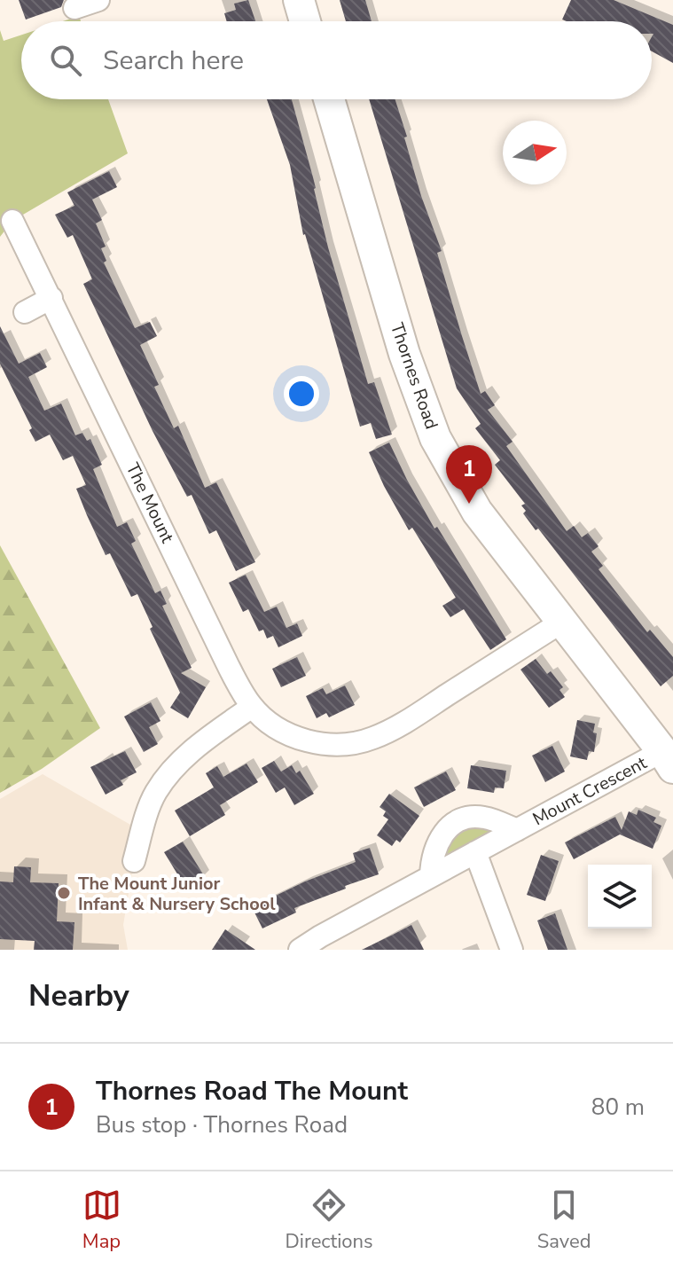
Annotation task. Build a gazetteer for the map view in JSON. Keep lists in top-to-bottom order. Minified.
{"streets":{"street":["Thornes Road","The Mount","Mount Crescent"]},"crossings":[["Thornes Road","The Mount"],["Thornes Road","Mount Crescent"]],"places":["The Mount Junior Infant & Nursery School"],"north":"right","page":{"search":"Search here","pins":"1","heading":"Nearby","list":[{"mark":"1","name":"Thornes Road The Mount","note":"Bus stop · Thornes Road","value":"80 m"}],"nav":["Map","Directions","Saved"]}}
